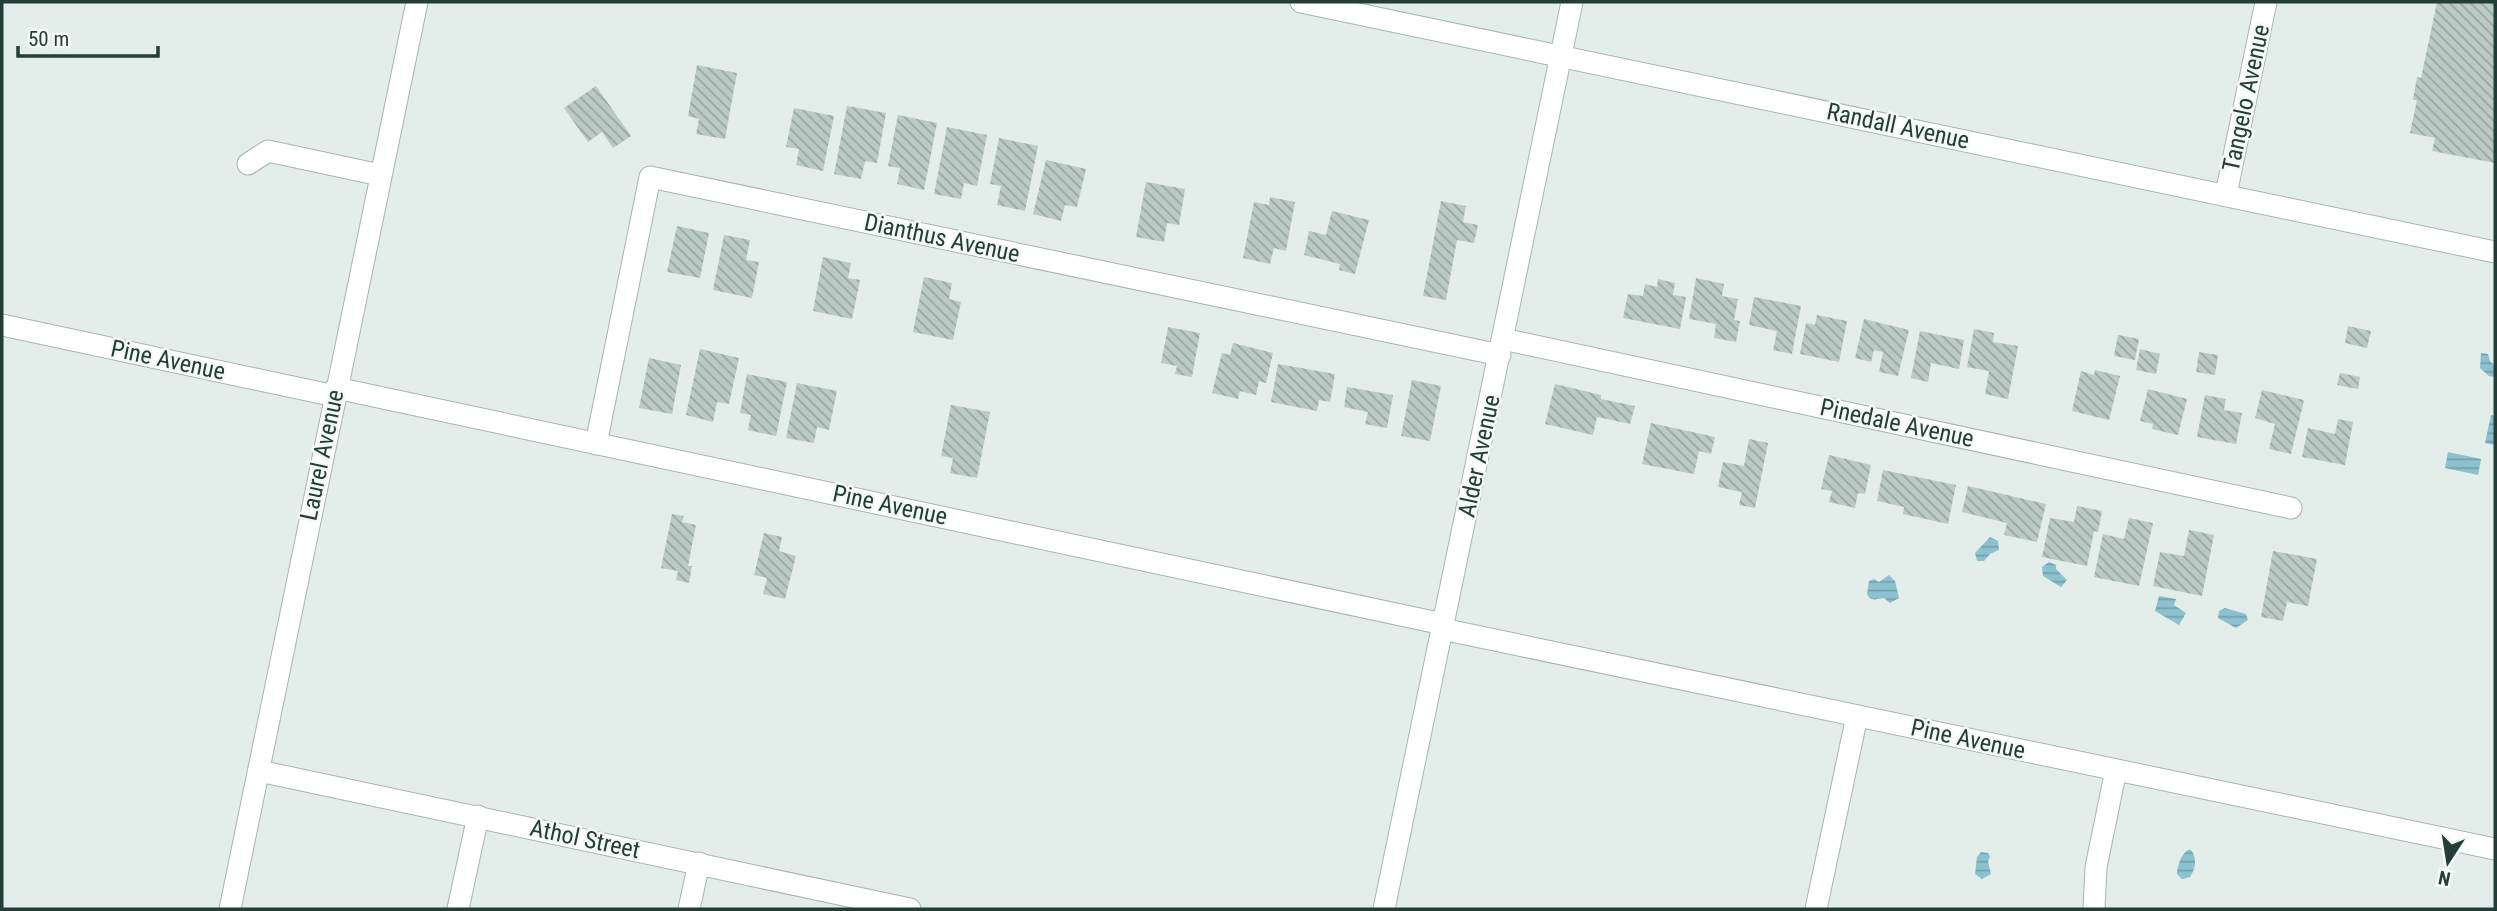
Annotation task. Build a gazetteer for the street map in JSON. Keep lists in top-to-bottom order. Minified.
{"streets":{"street":["Tangelo Avenue","Randall Avenue","Dianthus Avenue","Pine Avenue","Pinedale Avenue","Laurel Avenue","Alder Avenue","Athol Street"]},"crossings":[["Tangelo Avenue","Randall Avenue"],["Randall Avenue","Alder Avenue"],["Dianthus Avenue","Pine Avenue"],["Dianthus Avenue","Pinedale Avenue"],["Dianthus Avenue","Alder Avenue"],["Pine Avenue","Laurel Avenue"],["Pine Avenue","Alder Avenue"],["Pinedale Avenue","Alder Avenue"],["Laurel Avenue","Athol Street"]],"scale_bar":"50 m","north":"bottom"}
